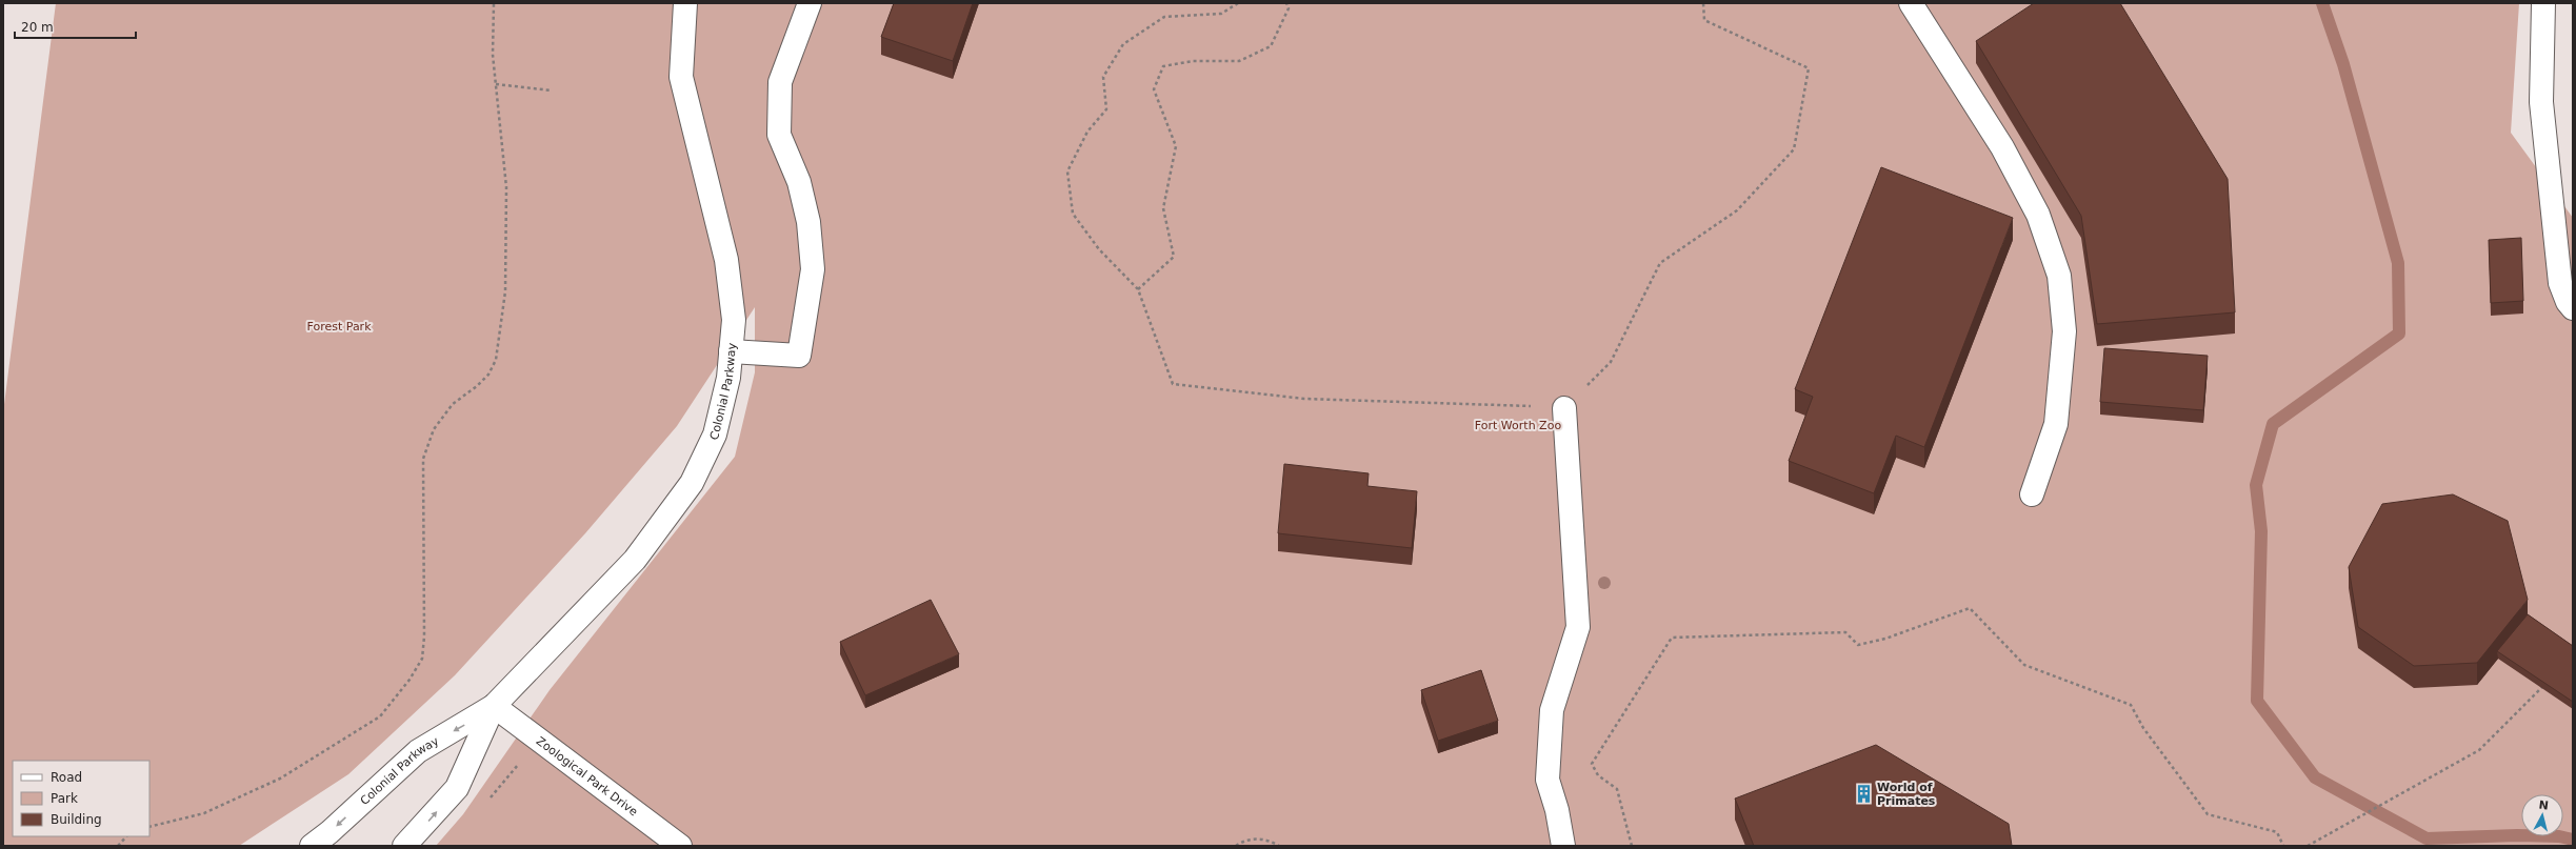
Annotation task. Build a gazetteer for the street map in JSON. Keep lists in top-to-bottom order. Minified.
{"streets":{"street":["Colonial Parkway","Zoological Park Drive"]},"crossings":[["Colonial Parkway","Zoological Park Drive"]],"parks":["Forest Park","Fort Worth Zoo"],"places":{"building":["World of Primates"]},"legend":["Road","Park","Building"],"scale_bar":"20 m","north":"top"}
